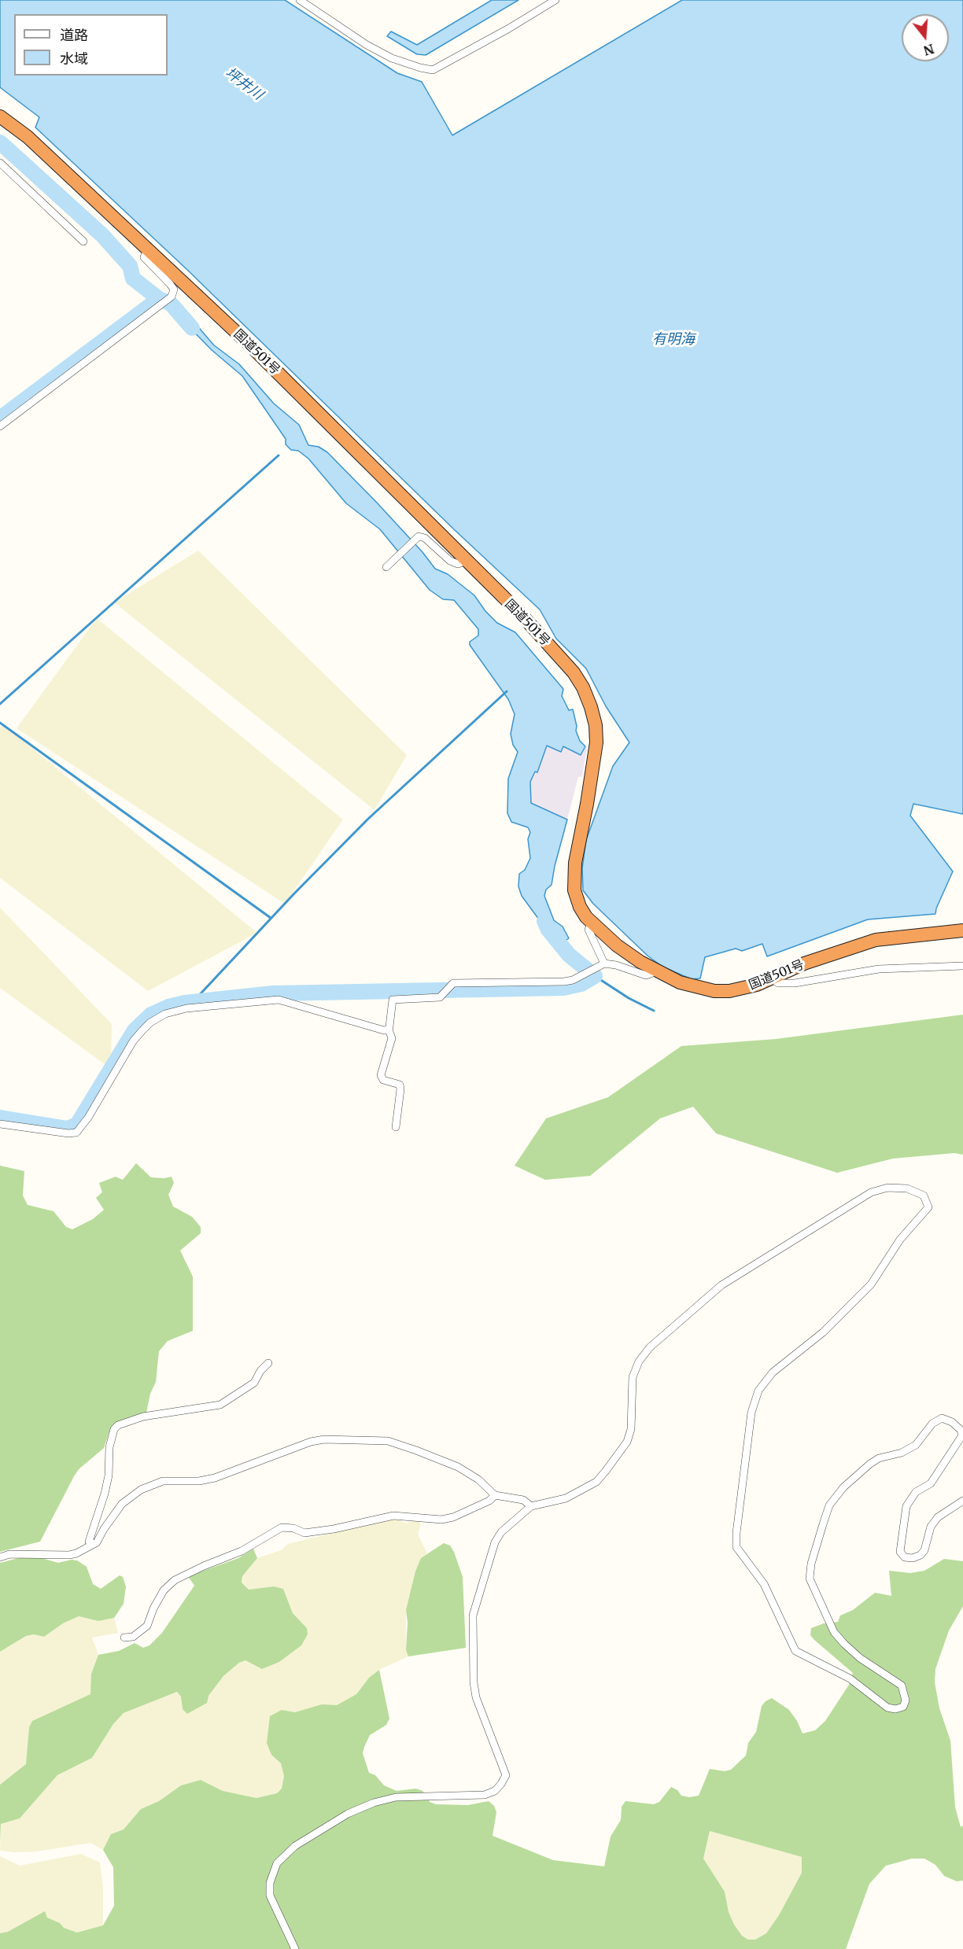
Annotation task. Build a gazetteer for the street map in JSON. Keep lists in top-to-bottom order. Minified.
{"streets":{"highway":["国道501号"]},"water":["坪井川","有明海"],"legend":["道路","水域"],"north":"bottom"}
